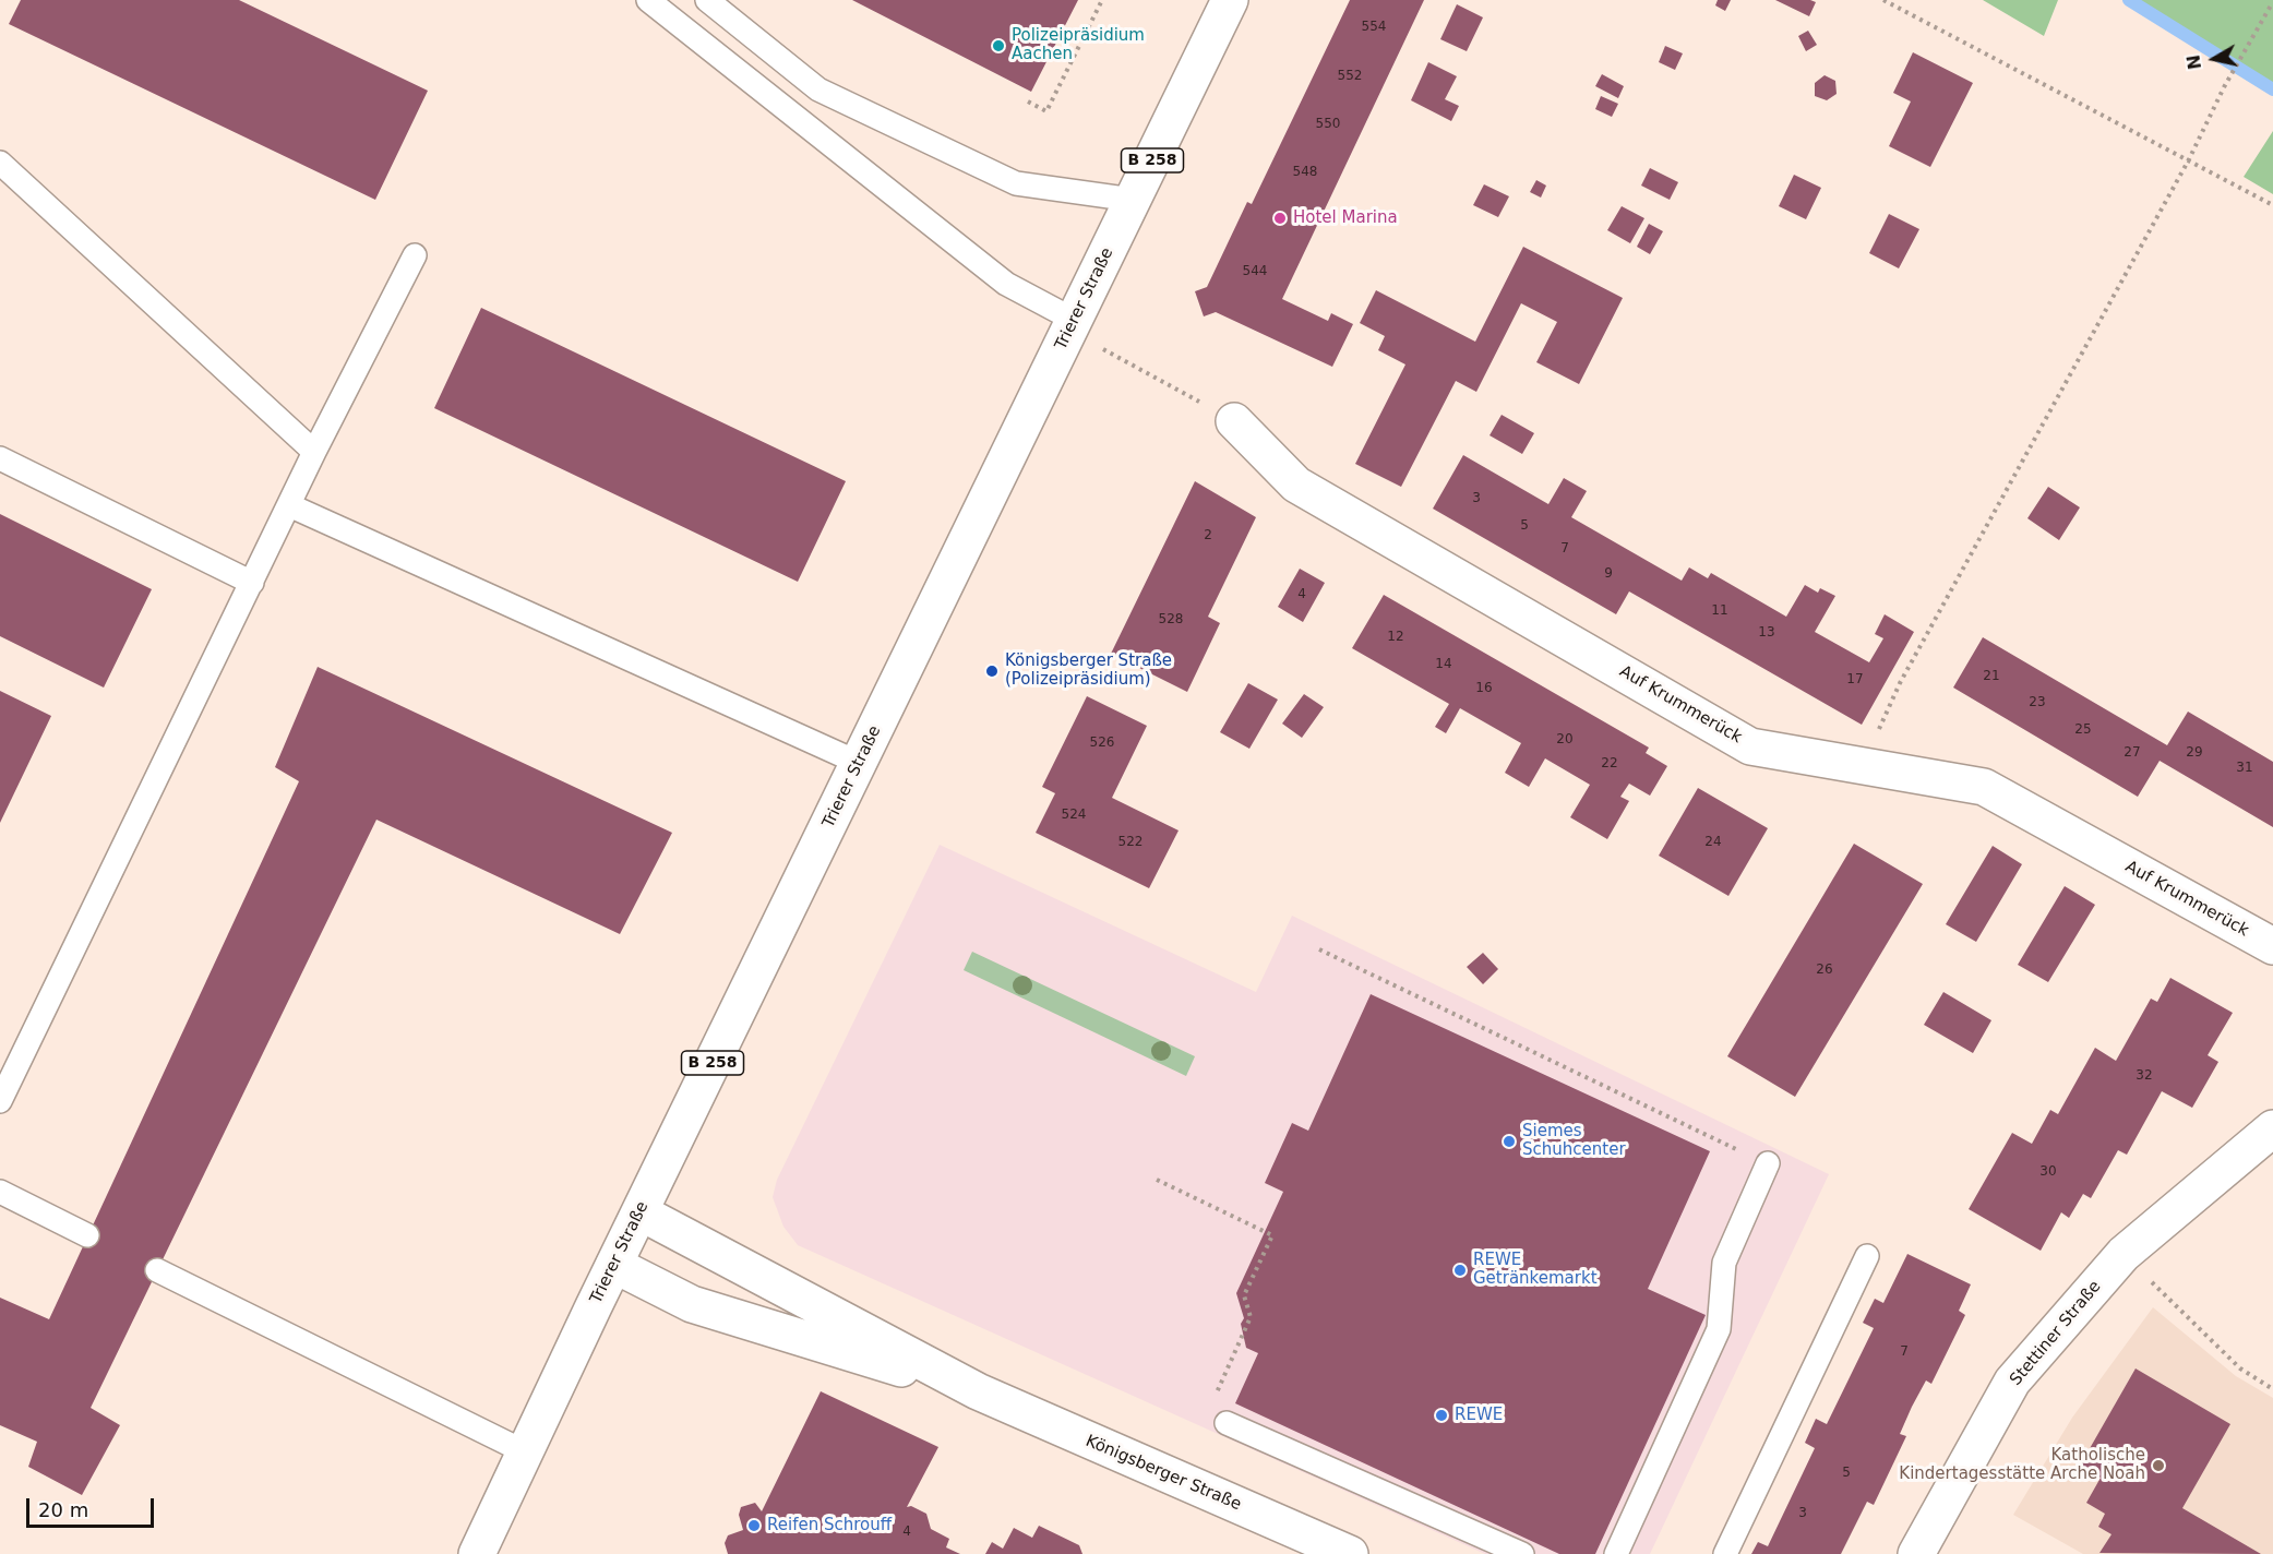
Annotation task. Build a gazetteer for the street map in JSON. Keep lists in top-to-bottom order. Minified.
{"streets":{"street":["B 258","Trierer Straße","Auf Krummerück","Stettiner Straße","Königsberger Straße"]},"crossings":[["Trierer Straße","Königsberger Straße"]],"places":["Polizeipräsidium Aachen","Hotel Marina","Königsberger Straße (Polizeipräsidium)","Siemes Schuhcenter","REWE Getränkemarkt","REWE","Katholische Kindertagesstätte Arche Noah","Reifen Schrouff"],"house_numbers":["554","552","550","548","544","3","5","2","7","9","4","11","528","13","12","14","21","17","16","23","25","20","526","27","29","22","31","524","522","24","26","32","30","7","5","3","4"],"scale_bar":"20 m","north":"left"}
